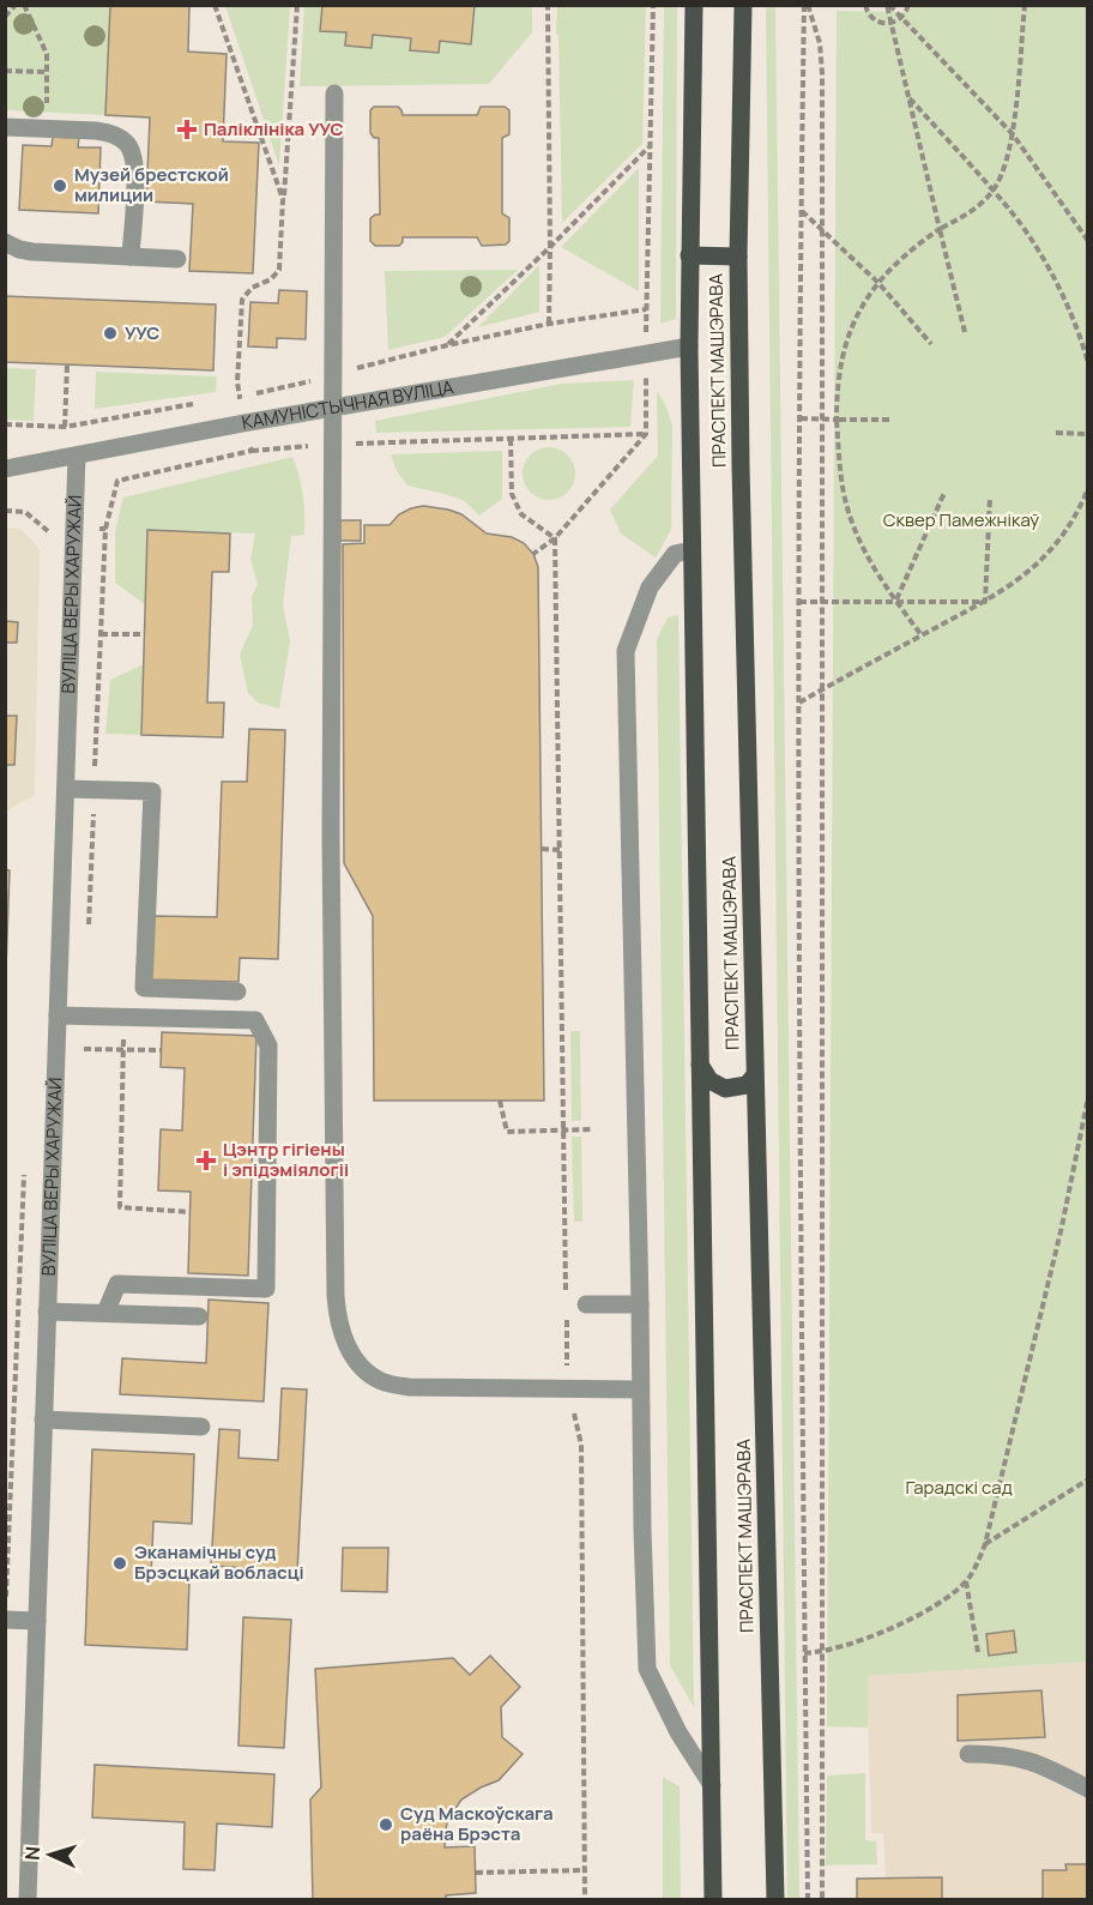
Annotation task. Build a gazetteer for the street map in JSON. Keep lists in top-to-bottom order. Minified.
{"streets":{"main road":["ПРАСПЕКТ МАШЭРАВА"],"street":["КАМУНІСТЫЧНАЯ ВУЛІЦА","ВУЛІЦА ВЕРЫ ХАРУЖАЙ"]},"crossings":[["ПРАСПЕКТ МАШЭРАВА","КАМУНІСТЫЧНАЯ ВУЛІЦА"],["КАМУНІСТЫЧНАЯ ВУЛІЦА","ВУЛІЦА ВЕРЫ ХАРУЖАЙ"]],"parks":["Сквер Памежнікаў","Гарадскі сад"],"places":{"health":["Паліклініка УУС","Цэнтр гігіены і эпідэміялогіі"],"other":["Музей брестской милиции","УУС","Эканамічны суд Брэсцкай вобласці","Суд Маскоўскага раёна Брэста"]},"north":"left"}
